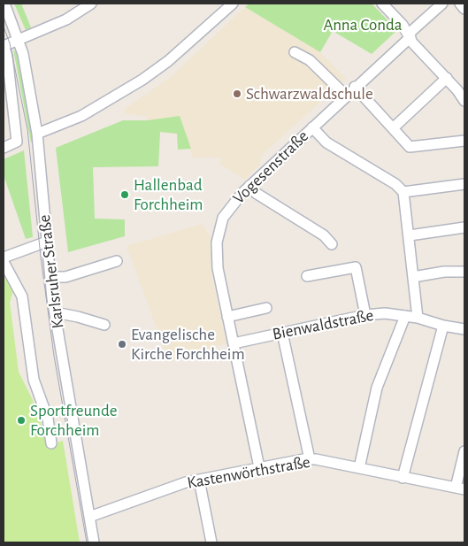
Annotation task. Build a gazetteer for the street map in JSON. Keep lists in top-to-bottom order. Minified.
{"streets":{"street":["Vogesenstraße","Karlsruher Straße","Bienwaldstraße","Kastenwörthstraße"]},"crossings":[["Vogesenstraße","Bienwaldstraße"],["Vogesenstraße","Kastenwörthstraße"],["Karlsruher Straße","Kastenwörthstraße"]],"parks":["Anna Conda"],"places":["Schwarzwaldschule","Hallenbad Forchheim","Evangelische Kirche Forchheim","Sportfreunde Forchheim"]}
